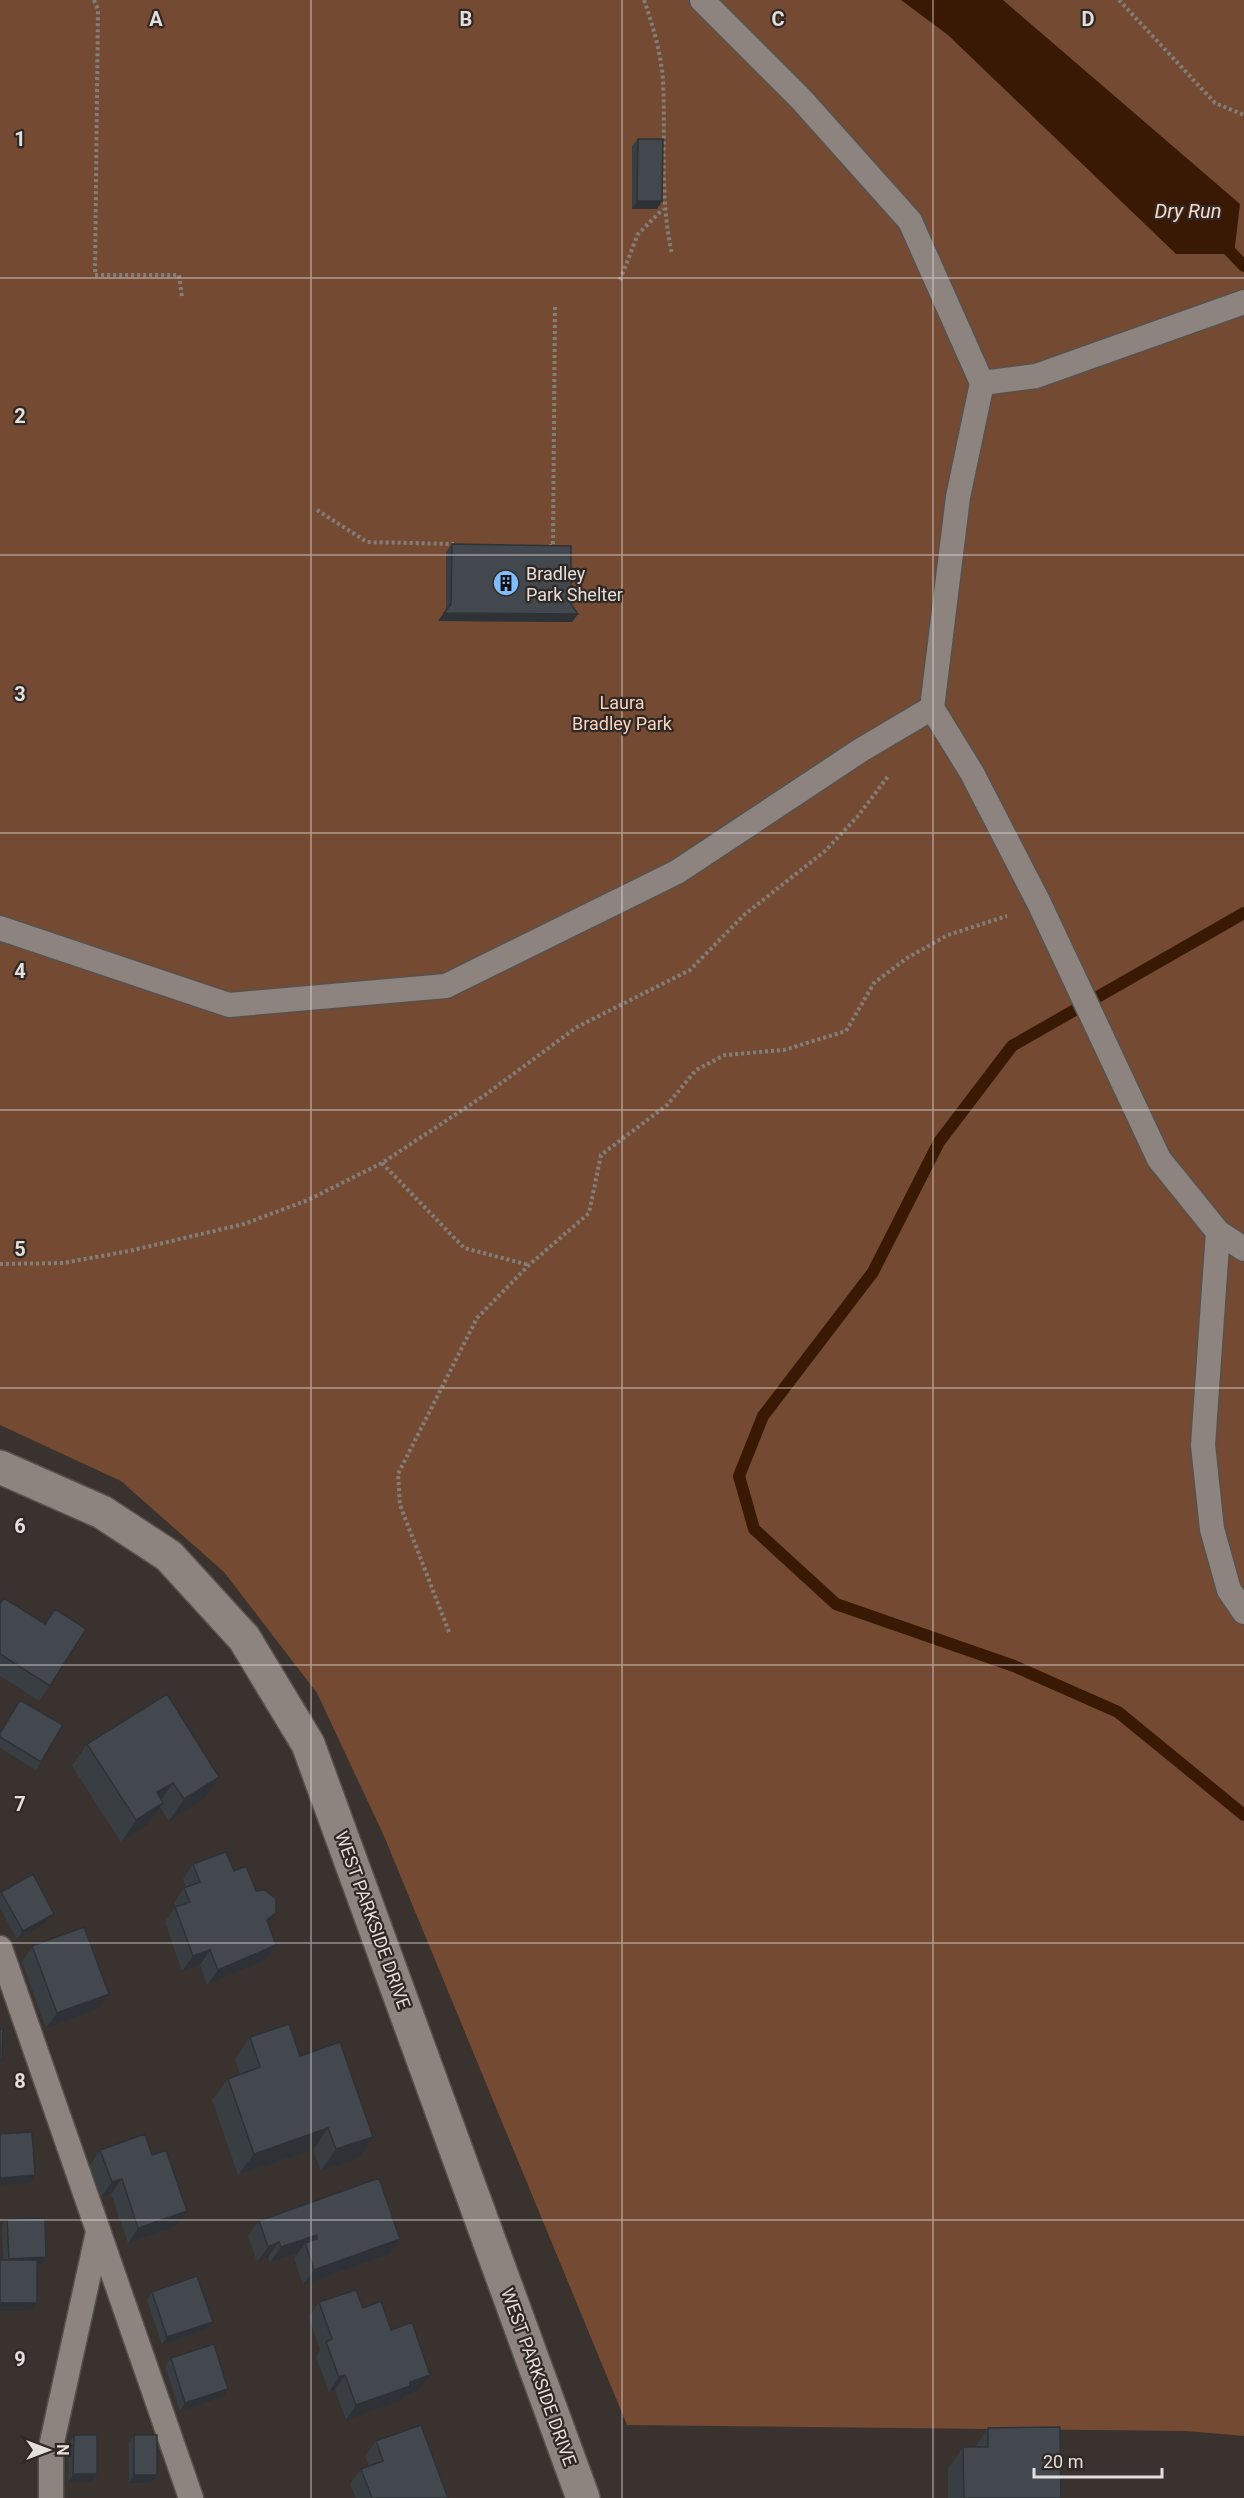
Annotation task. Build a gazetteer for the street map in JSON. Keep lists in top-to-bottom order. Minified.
{"streets":{"street":["WEST PARKSIDE DRIVE"]},"water":["Dry Run"],"parks":["Laura Bradley Park"],"places":{"building":["Bradley Park Shelter"]},"scale_bar":"20 m","north":"right","grid":{"columns":["A","B","C","D"],"rows":["1","2","3","4","5","6","7","8","9"]}}
